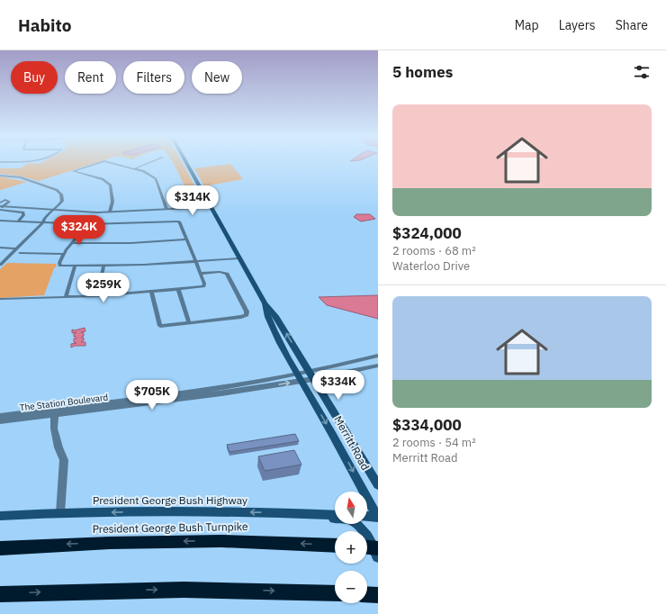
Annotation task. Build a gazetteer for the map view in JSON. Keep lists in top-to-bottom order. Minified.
{"streets":{"highway":["President George Bush Turnpike"],"main road":["Merritt Road","President George Bush Highway"],"street":["The Station Boulevard"]},"crossings":[["The Station Boulevard","Merritt Road"]],"one_way":["President George Bush Highway"],"north":"top","page":{"header":"Habito","nav":["Map","Layers","Share"],"heading":"5 homes","chip":["Buy","Rent","Filters","New"],"list":[{"name":"$324,000","note":"2 rooms · 68 m² · Waterloo Drive"},{"name":"$334,000","note":"2 rooms · 54 m² · Merritt Road"}],"price":["$314K","$324K","$259K","$334K","$705K"],"map_buttons":["+","−"]}}
